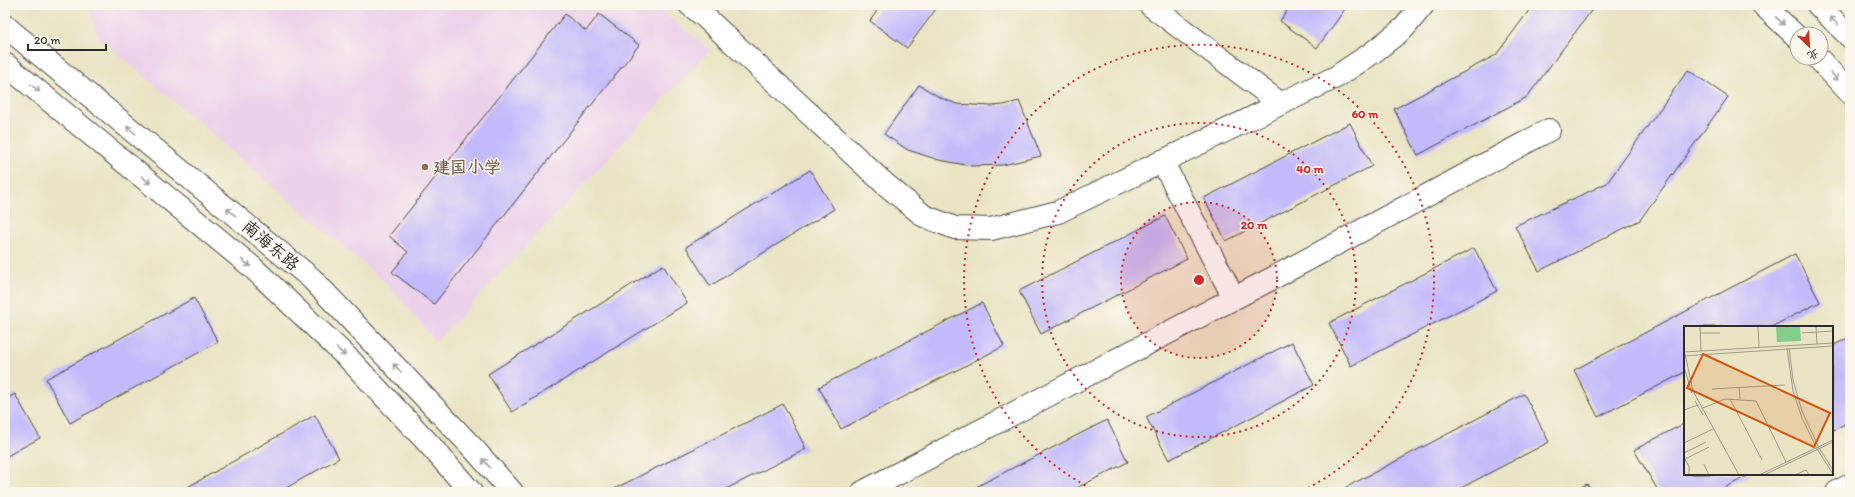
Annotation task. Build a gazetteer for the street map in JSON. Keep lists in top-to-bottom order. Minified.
{"streets":{"street":["南海东路"]},"places":["建国小学"],"scale_bar":"20 m","north":"bottom right","rings":["60 m","40 m","20 m"]}
